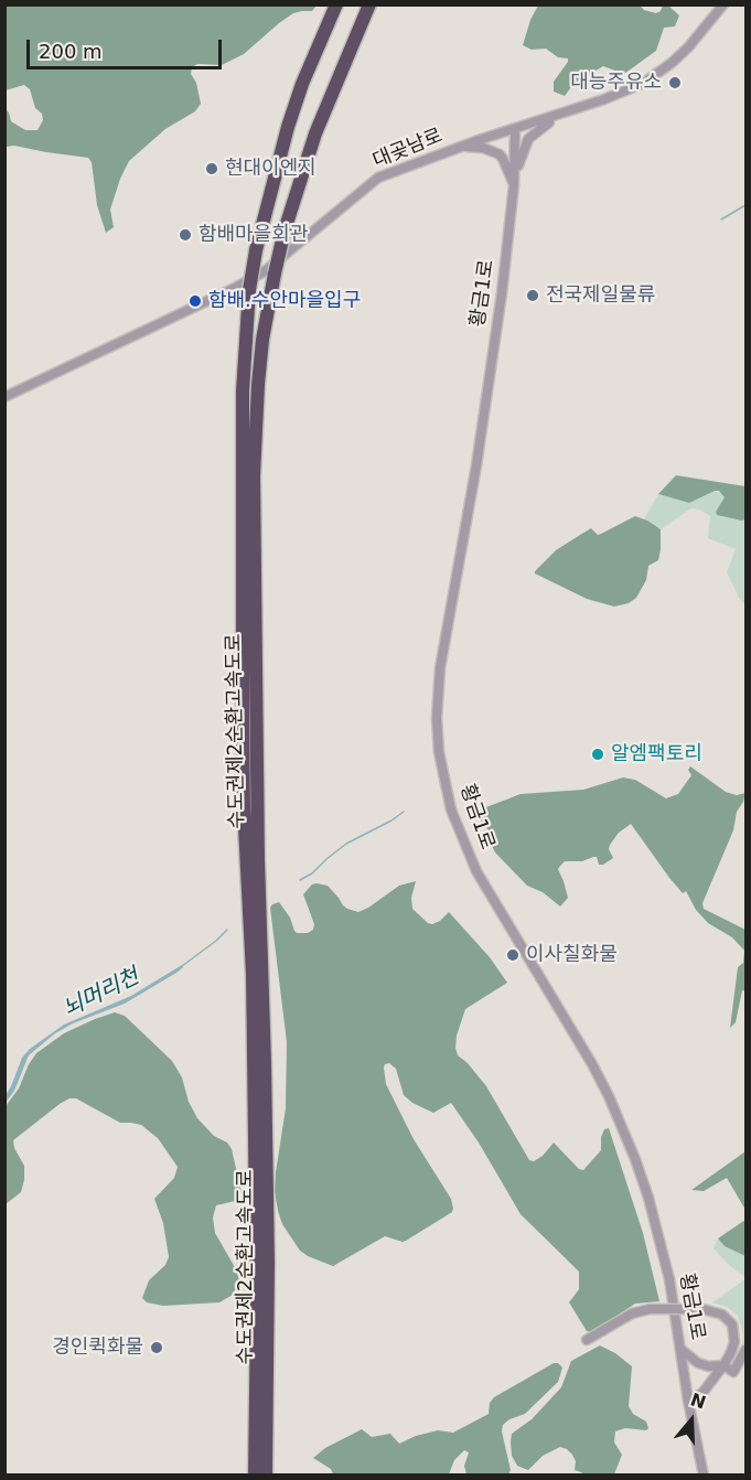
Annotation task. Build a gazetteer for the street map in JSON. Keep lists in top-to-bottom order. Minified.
{"streets":{"highway":["수도권제2순환고속도로"],"street":["대곶남로","황금1로"]},"crossings":[["대곶남로","황금1로"]],"water":["뇌머리천"],"places":["대능주유소","현대이엔지","함배마을회관","전국제일물류","함배.수안마을입구","알엠팩토리","이사칠화물","경인퀵화물"],"scale_bar":"200 m","north":"top"}
